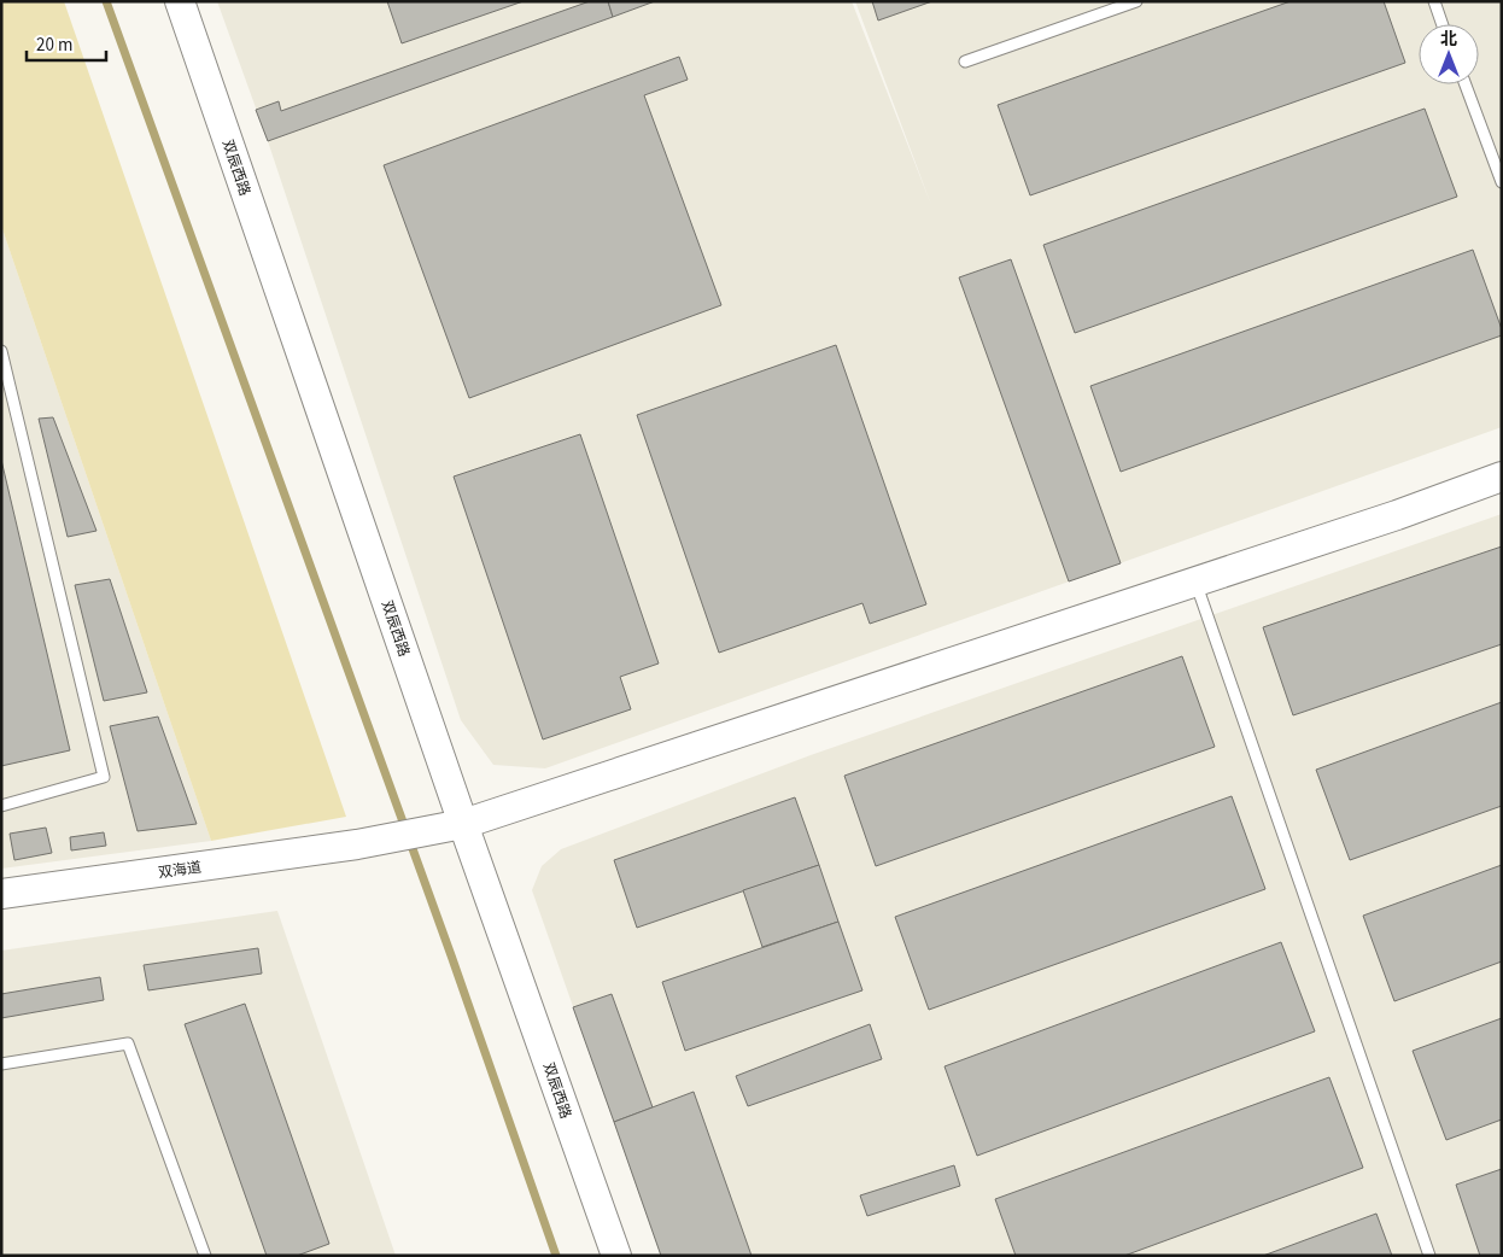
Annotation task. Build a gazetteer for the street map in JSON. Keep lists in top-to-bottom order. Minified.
{"streets":{"street":["双辰西路","双海道"]},"crossings":[["双辰西路","双海道"]],"scale_bar":"20 m","north":"top"}
